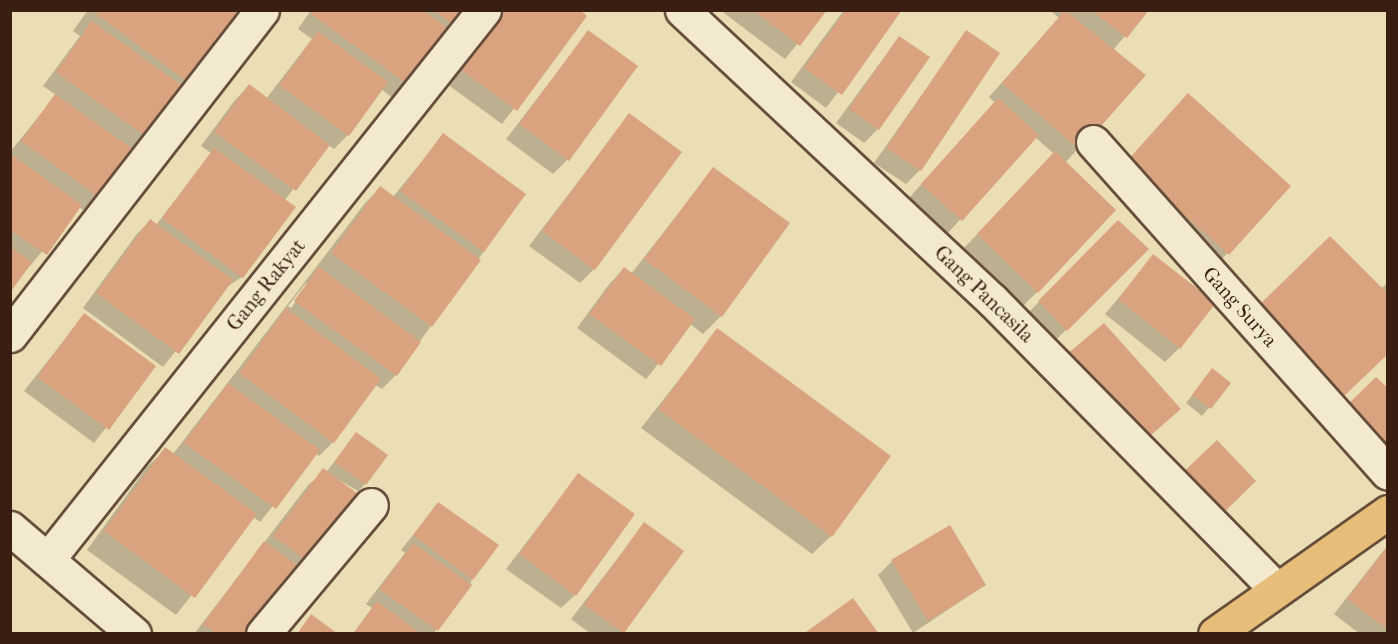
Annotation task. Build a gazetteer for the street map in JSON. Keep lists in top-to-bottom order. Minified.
{"streets":{"street":["Gang Rakyat","Gang Pancasila","Gang Surya"]}}
